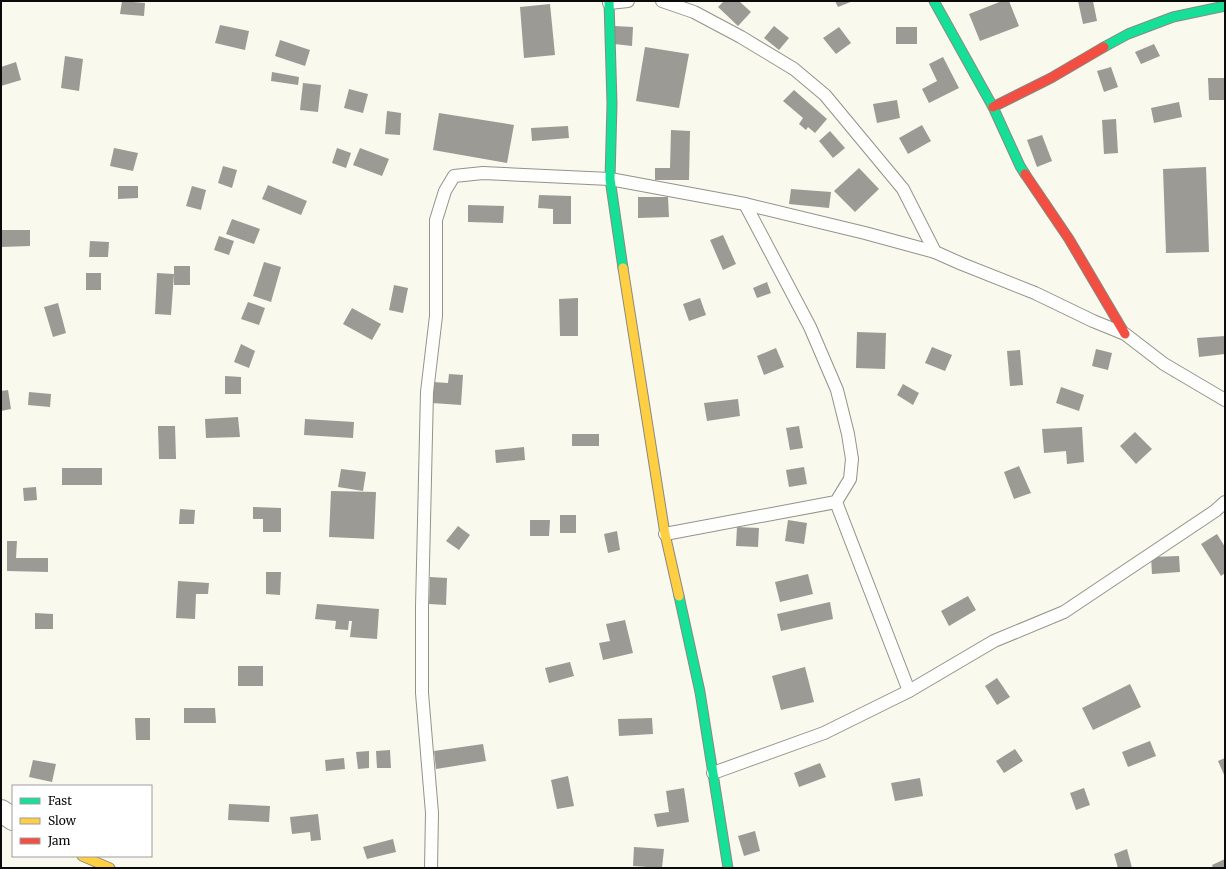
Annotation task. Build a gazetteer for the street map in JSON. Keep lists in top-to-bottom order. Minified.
{"legend":["Fast","Slow","Jam"]}
